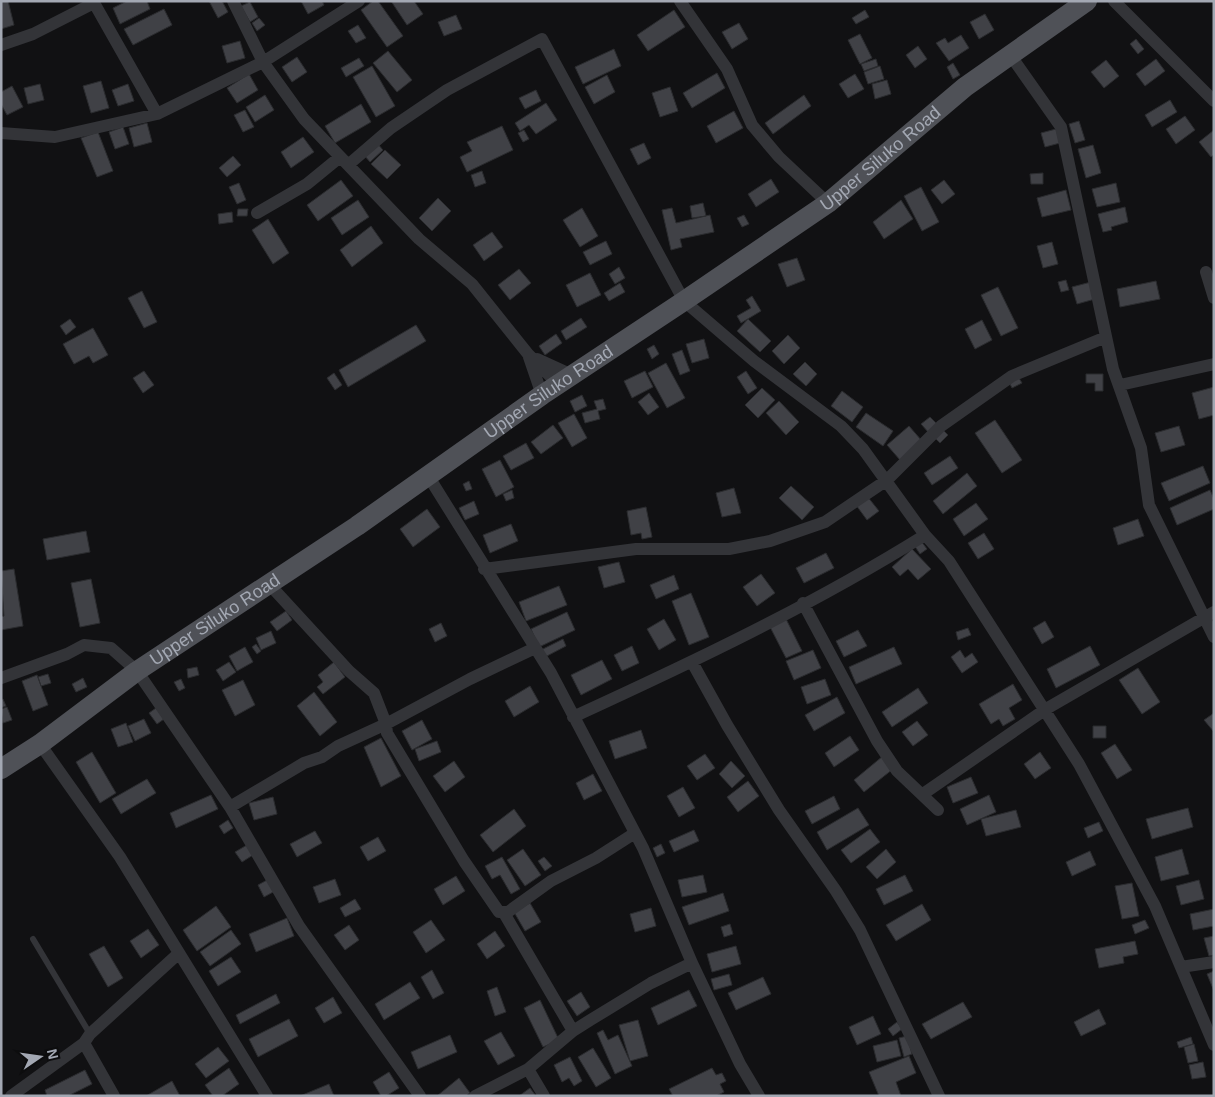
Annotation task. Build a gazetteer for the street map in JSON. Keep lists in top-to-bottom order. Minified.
{"streets":{"main road":["Upper Siluko Road"]},"north":"right"}
